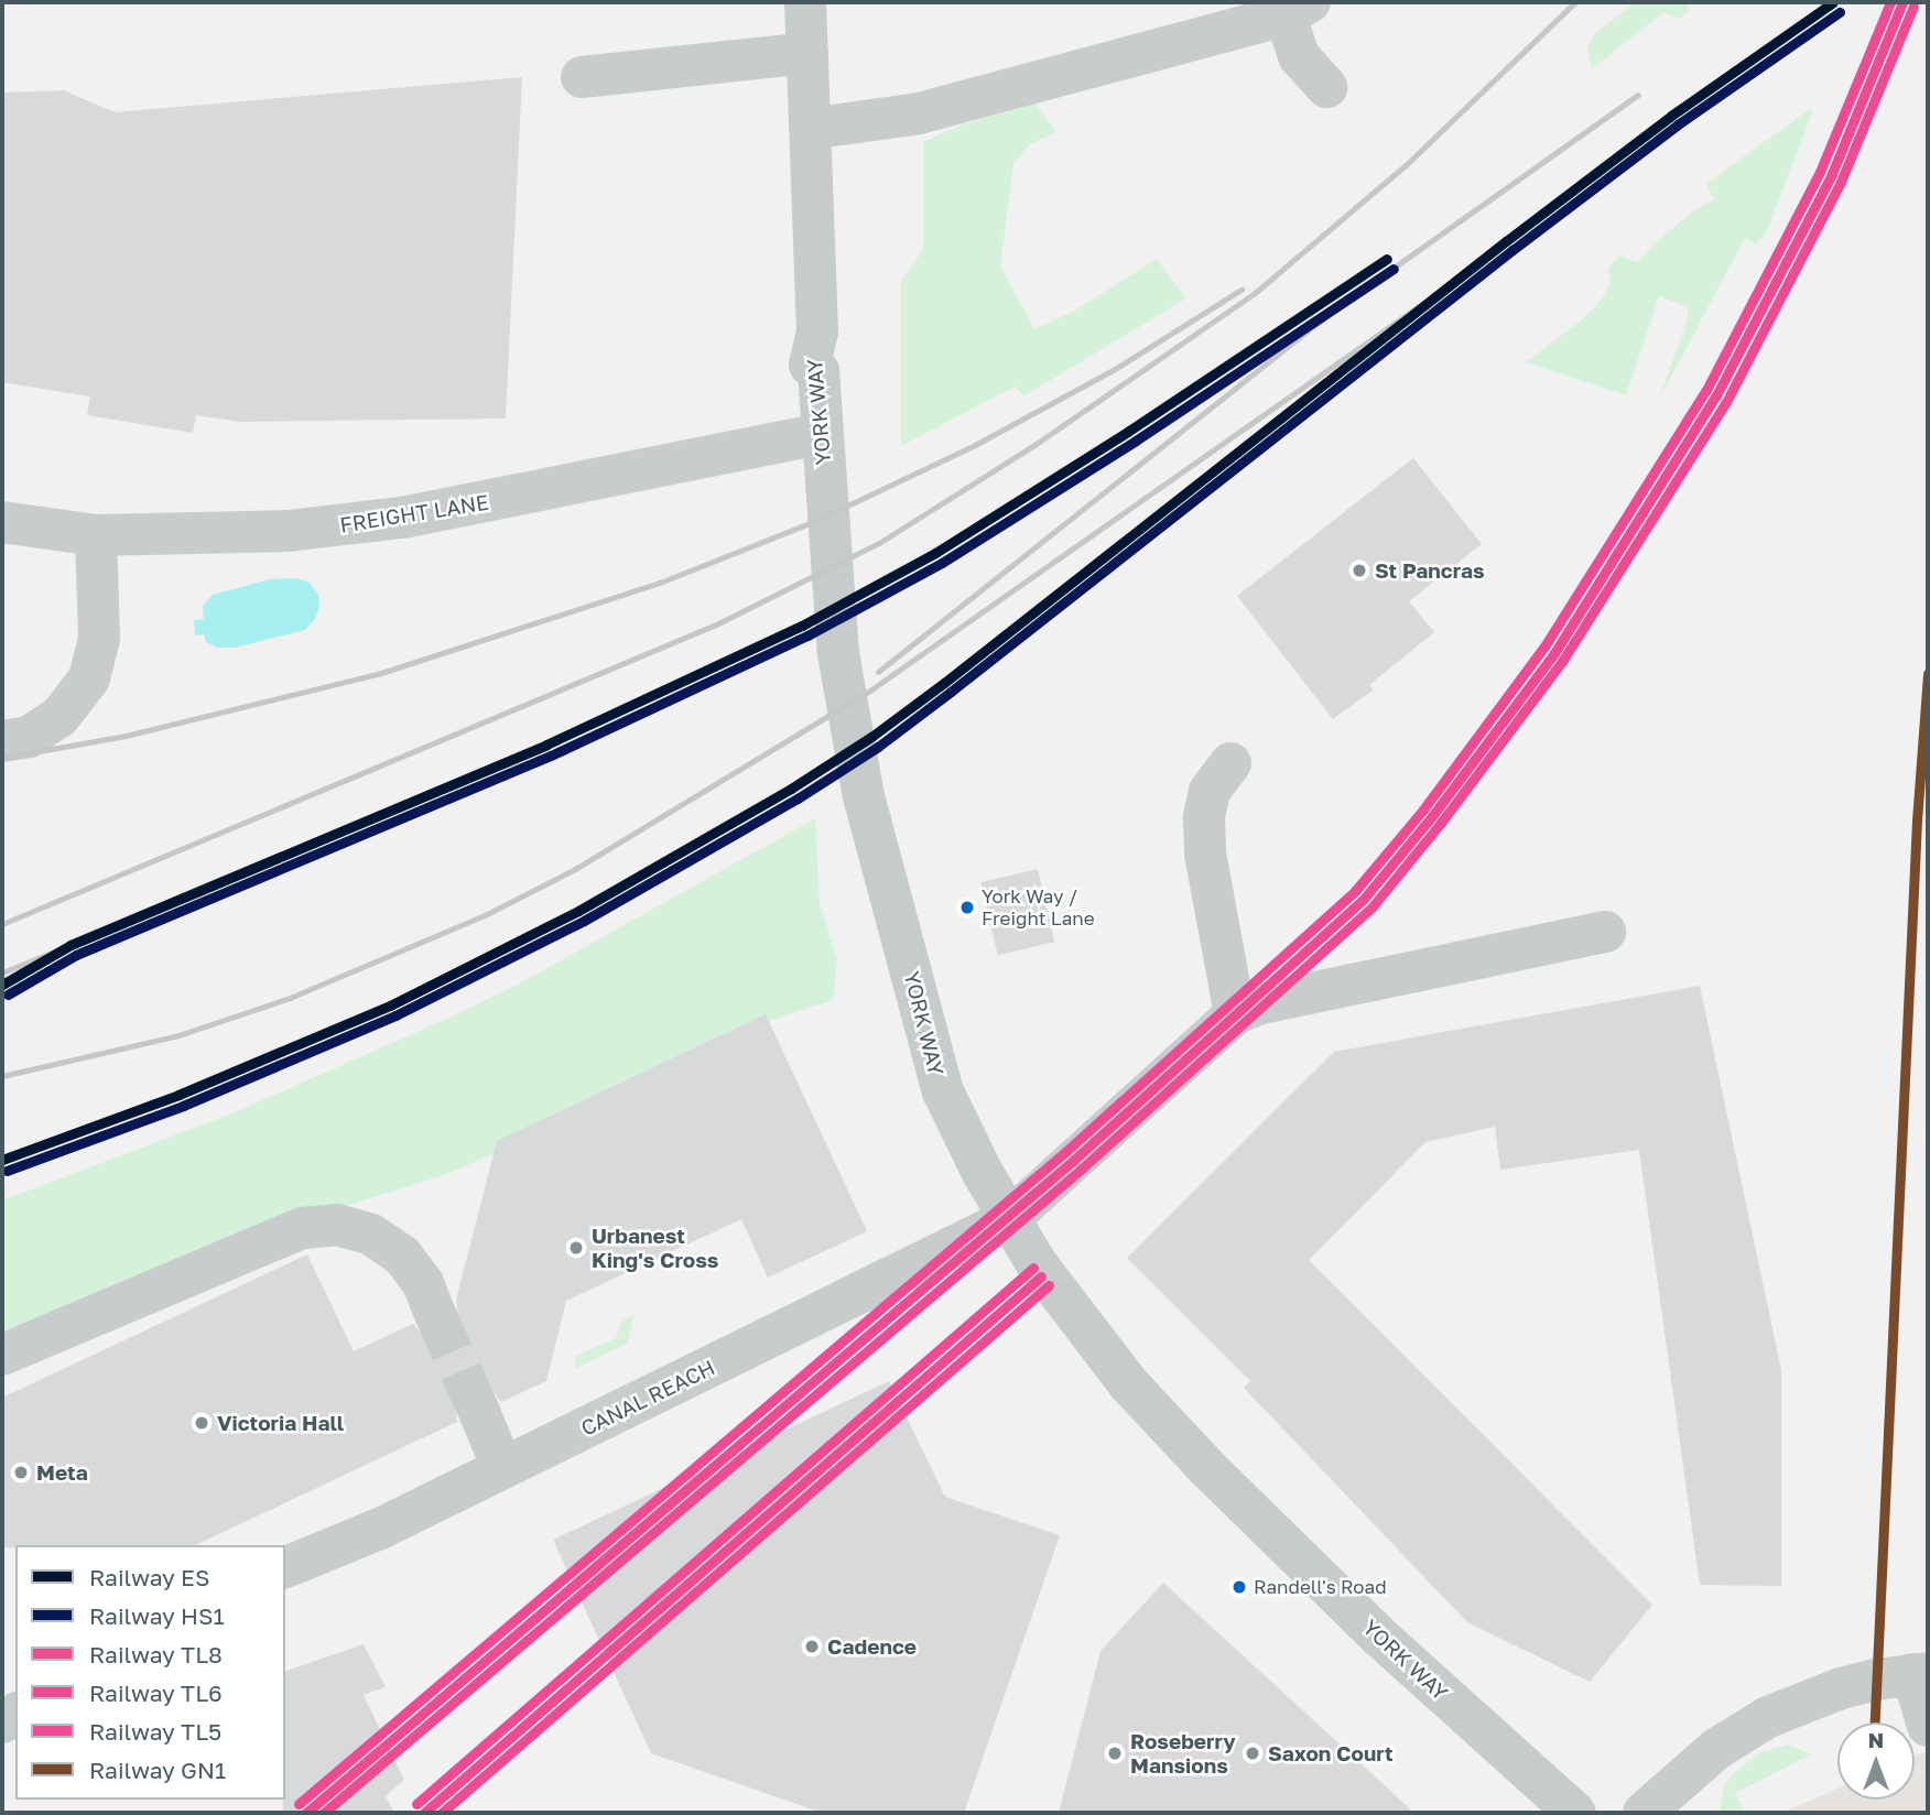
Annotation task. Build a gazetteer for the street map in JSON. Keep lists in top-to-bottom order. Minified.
{"streets":{"main road":["YORK WAY"],"street":["FREIGHT LANE","CANAL REACH"]},"crossings":[["YORK WAY","FREIGHT LANE"],["YORK WAY","CANAL REACH"]],"places":["St Pancras","York Way / Freight Lane","Urbanest King's Cross","Victoria Hall","Meta","Randell's Road","Cadence","Roseberry Mansions","Saxon Court"],"lines":["rail line ES","rail line TL8","rail line TL5","rail line TL6","rail line HS1","rail line GN1"],"legend":["Railway ES","Railway HS1","Railway TL8","Railway TL6","Railway TL5","Railway GN1"],"north":"top"}
